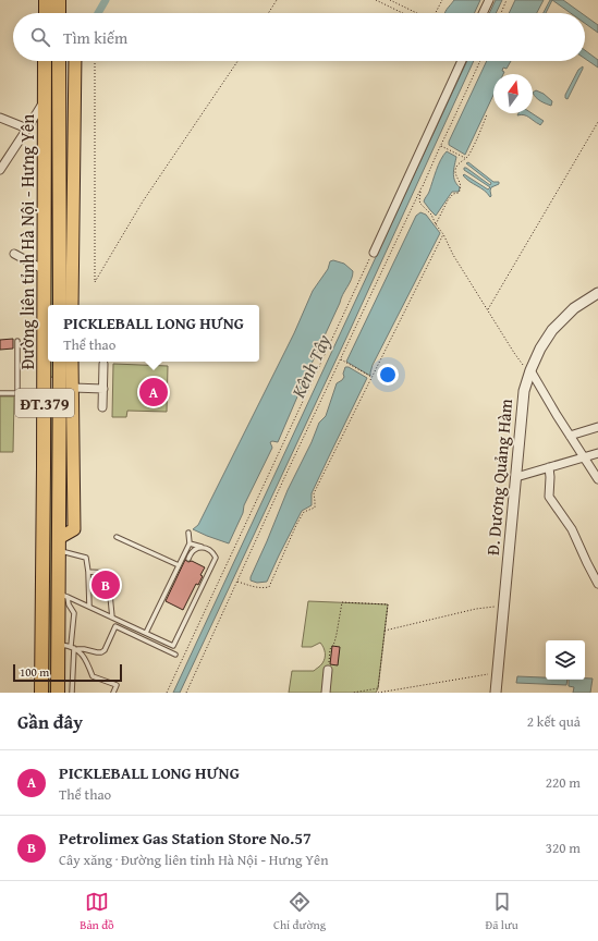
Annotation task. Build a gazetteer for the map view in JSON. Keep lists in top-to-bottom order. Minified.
{"streets":{"highway":["Đường liên tỉnh Hà Nội - Hưng Yên","ĐT.379"],"street":["Đ. Dương Quảng Hàm"]},"water":["Kênh Tây"],"scale_bar":"100 m","north":"top","page":{"search":"Tìm kiếm","popup":["PICKLEBALL LONG HƯNG","Thể thao"],"pins":["A","B"],"scale":"100 m","heading":["Gần đây","2 kết quả"],"list":[{"mark":"A","name":"PICKLEBALL LONG HƯNG","note":"Thể thao","value":"220 m"},{"mark":"B","name":"Petrolimex Gas Station Store No.57","note":"Cây xăng · Đường liên tỉnh Hà Nội - Hưng Yên","value":"320 m"}],"nav":["Bản đồ","Chỉ đường","Đã lưu"]}}
